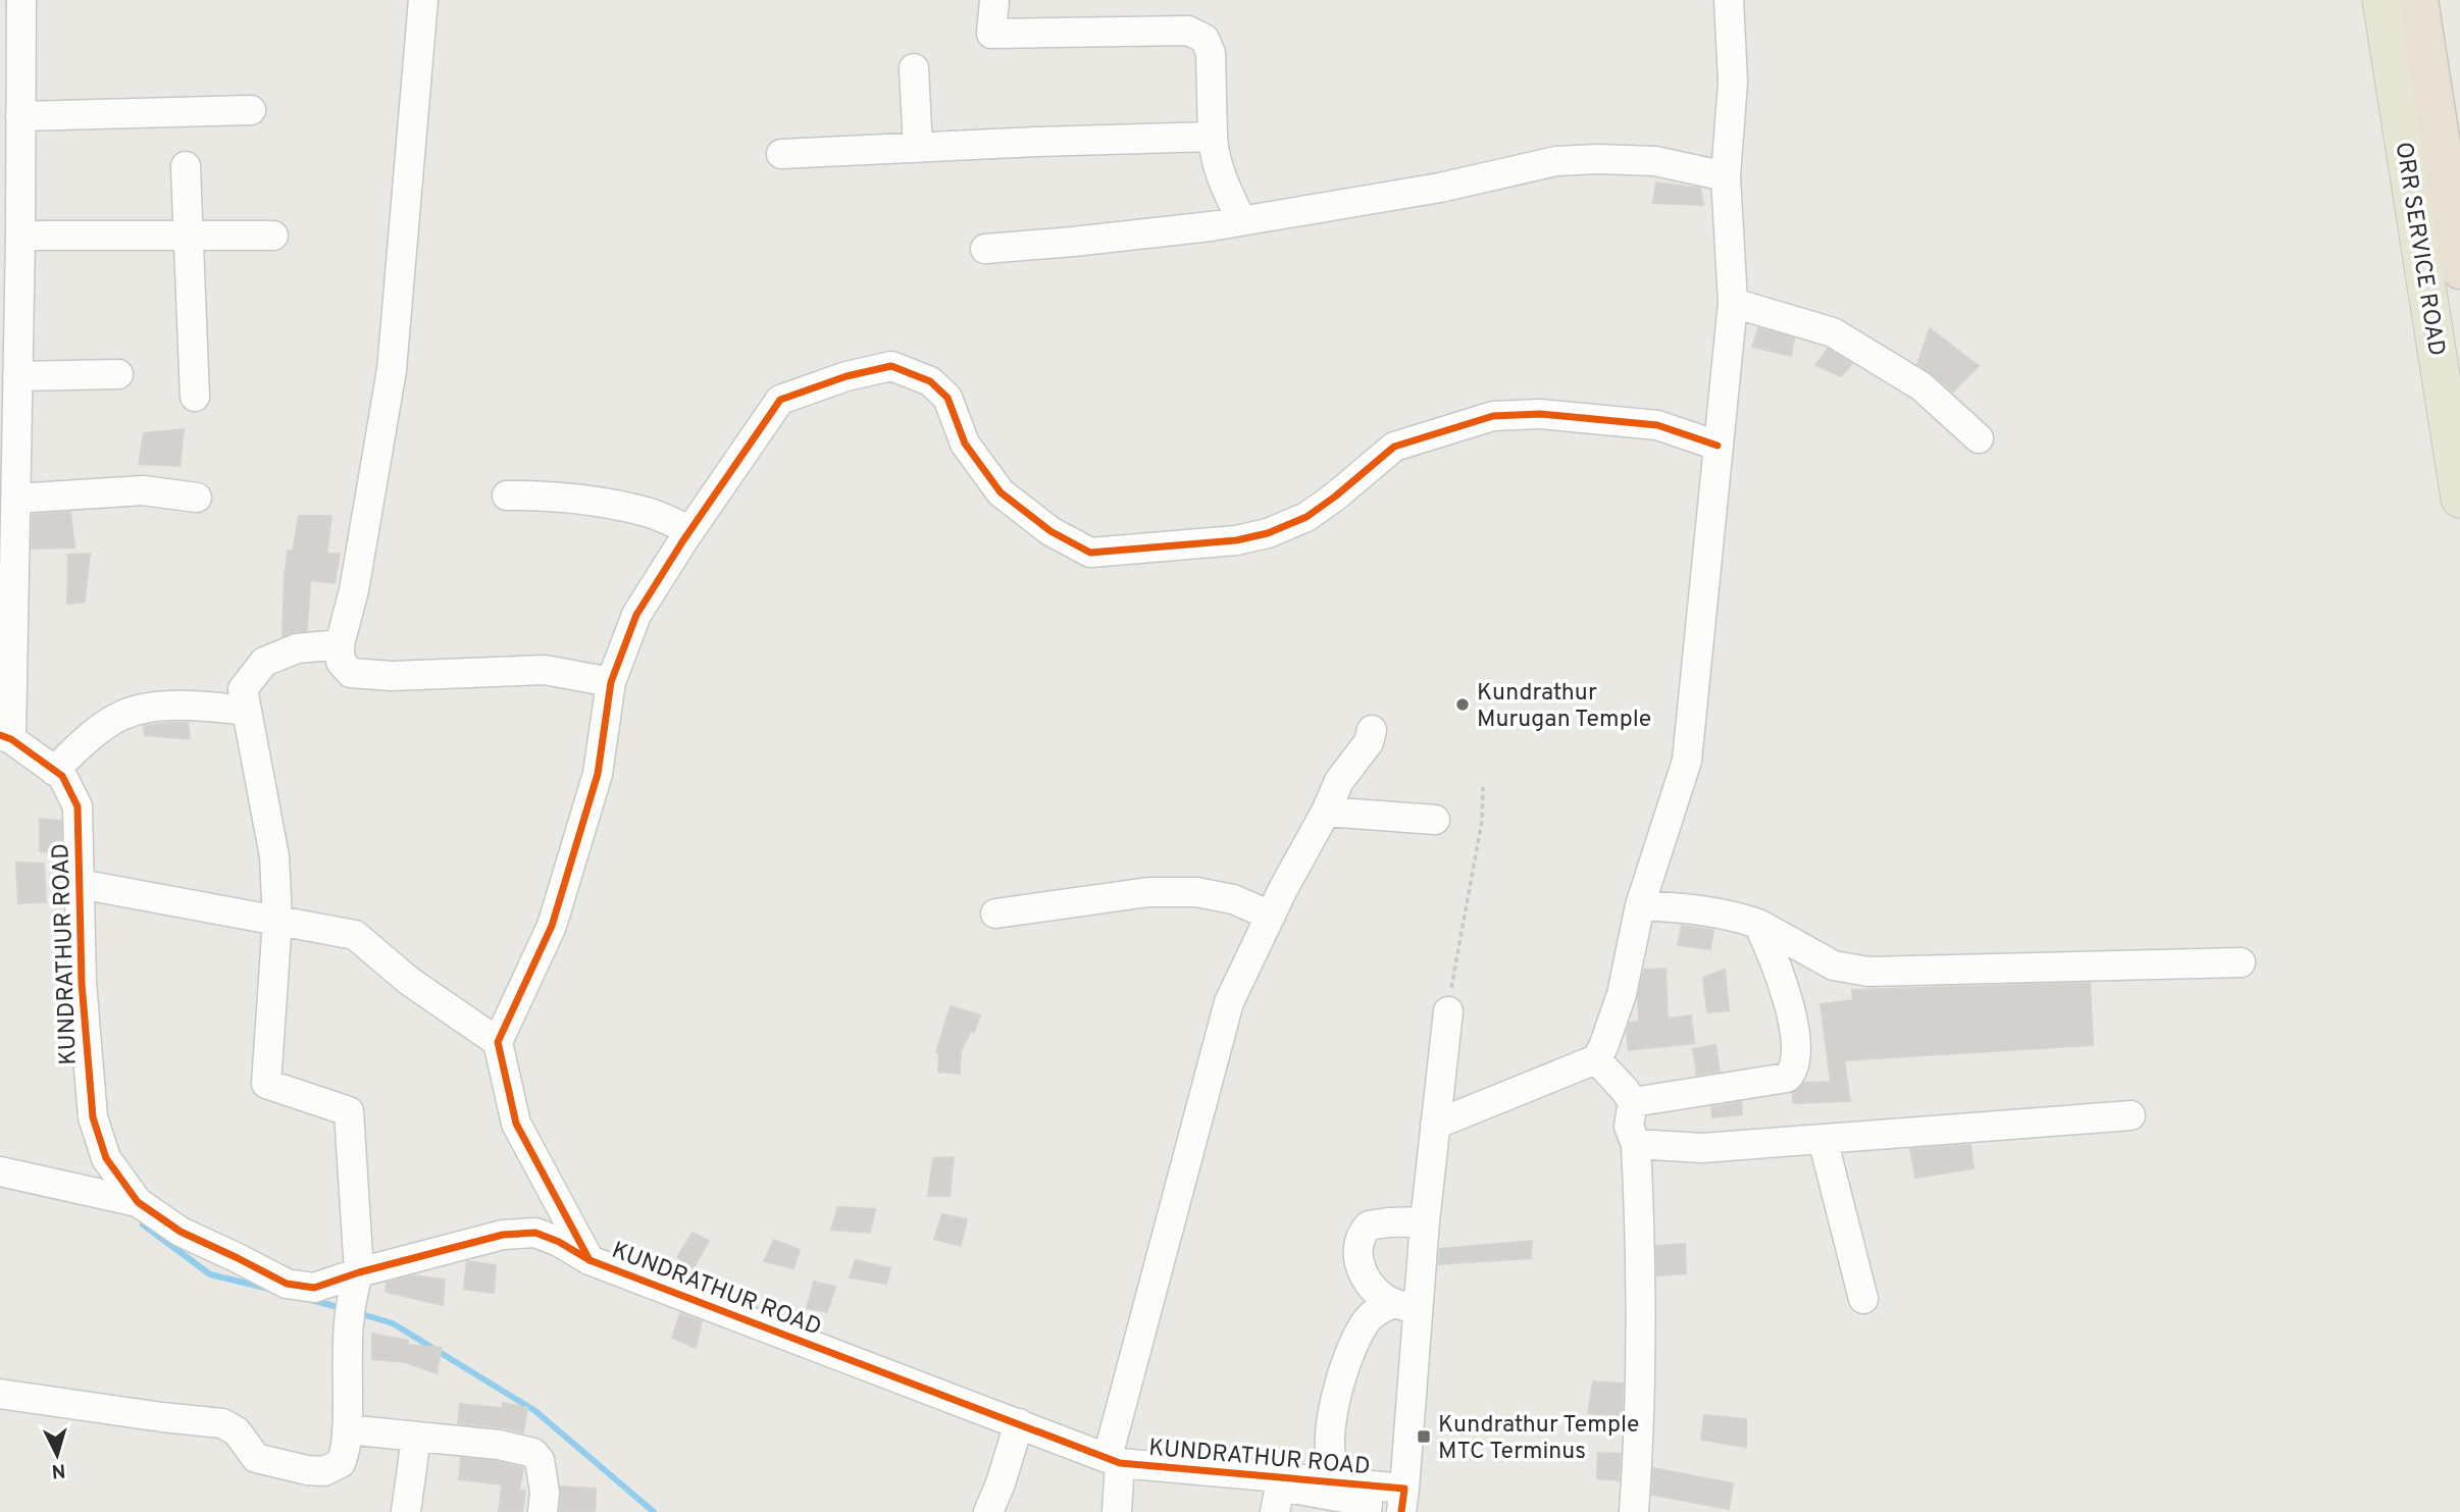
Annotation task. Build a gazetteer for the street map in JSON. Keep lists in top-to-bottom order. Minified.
{"streets":{"main road":["ORR SERVICE ROAD"],"street":["KUNDRATHUR ROAD"]},"places":{"other":["Kundrathur Murugan Temple"],"transit":["Kundrathur Temple MTC Terminus"]},"north":"bottom"}
